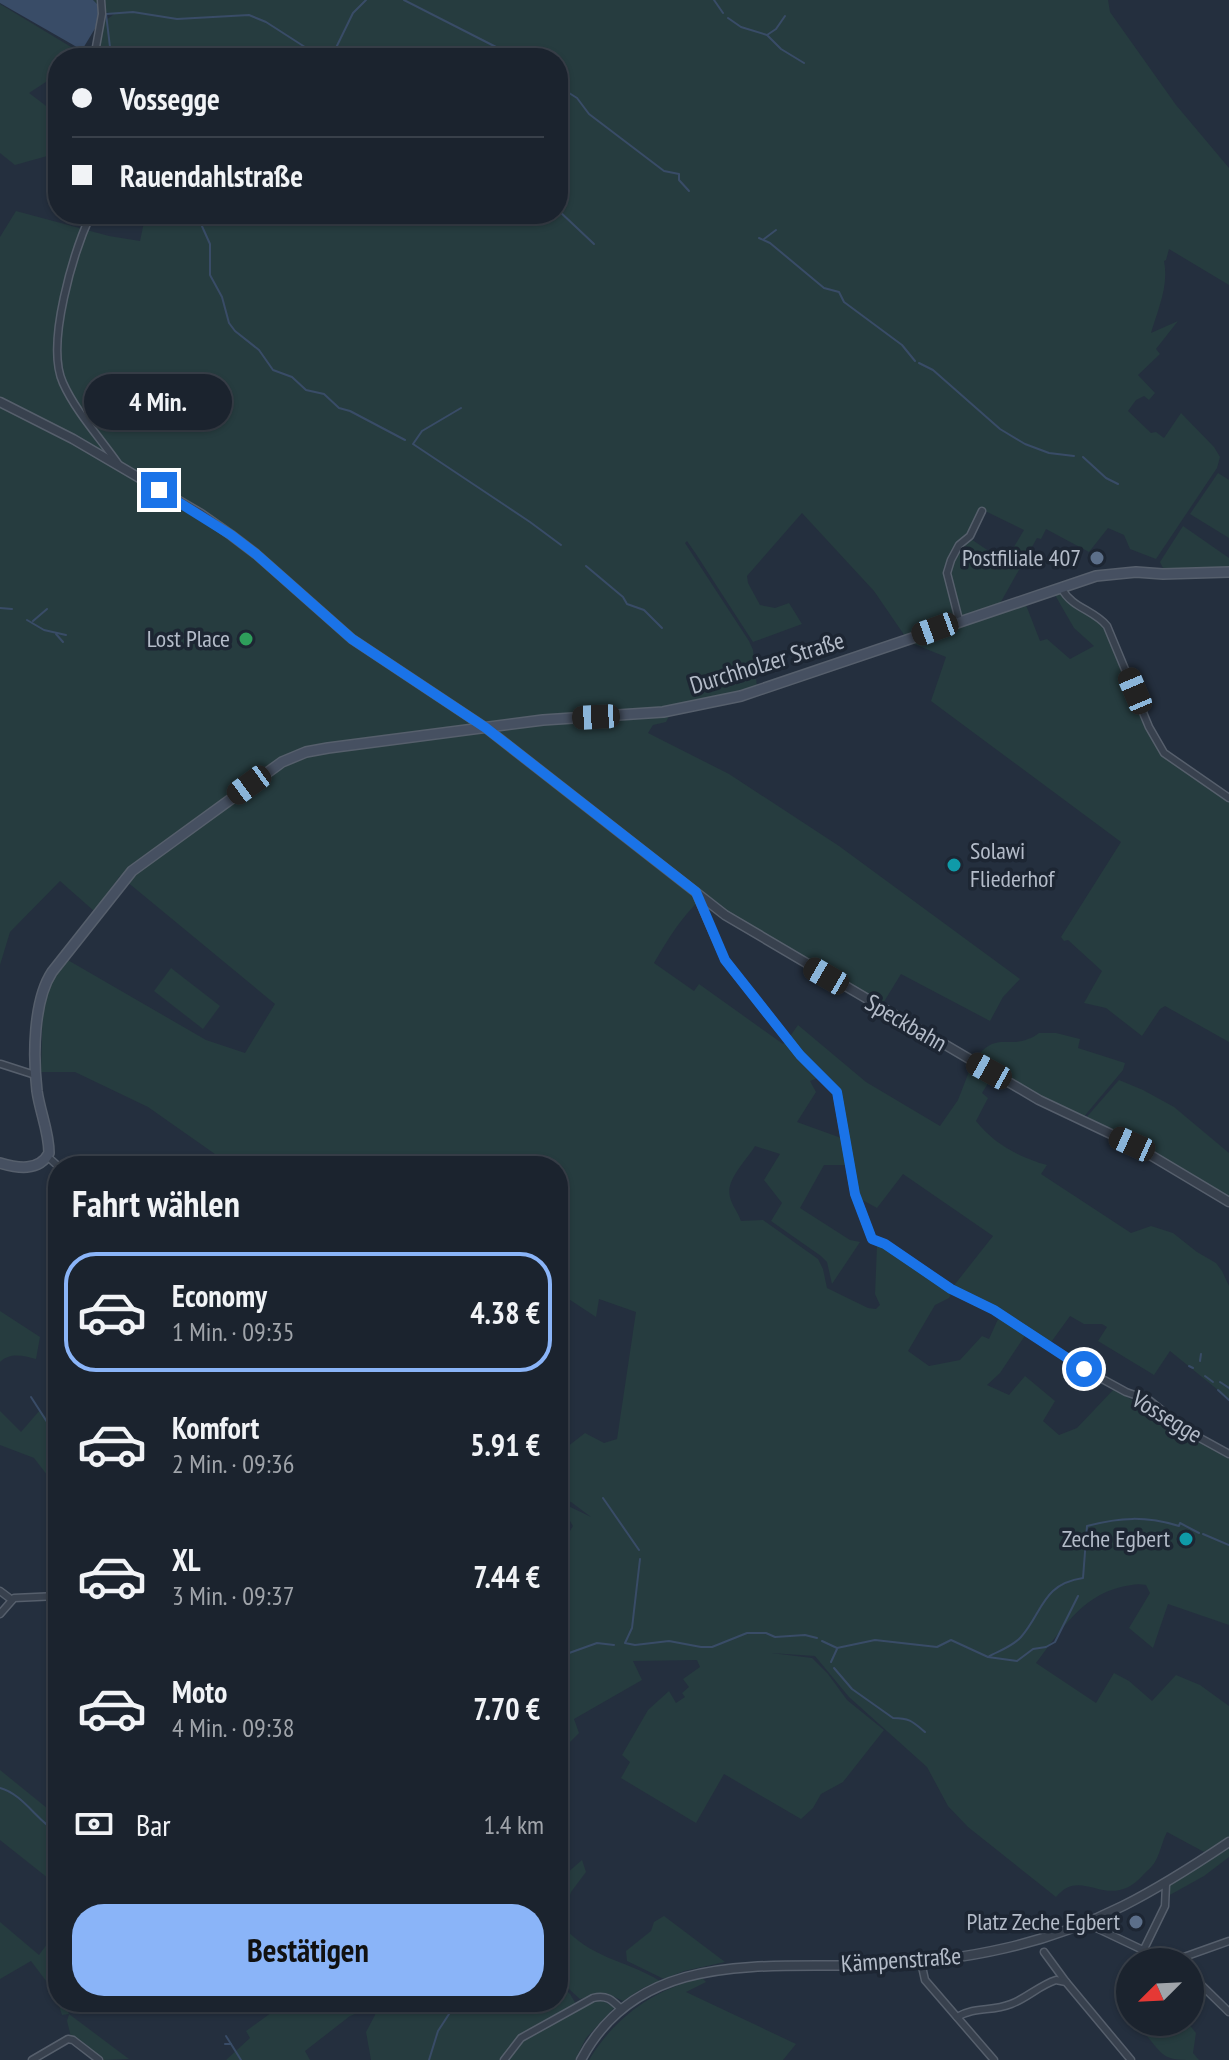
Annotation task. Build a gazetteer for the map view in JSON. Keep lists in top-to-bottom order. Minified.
{"streets":{"main road":["Durchholzer Straße"],"street":["Speckbahn","Vossegge","Kämpenstraße"]},"crossings":[["Durchholzer Straße","Speckbahn"],["Speckbahn","Vossegge"]],"places":["Postfiliale 407","Lost Place","Solawi Fliederhof","Zeche Egbert","Platz Zeche Egbert"],"north":"bottom left","page":{"banner":["Vossegge","Rauendahlstraße"],"bubble":"4 Min.","heading":"Fahrt wählen","list":[{"name":"Economy","note":"1 Min. · 09:35","value":"4.38 €"},{"name":"Komfort","note":"2 Min. · 09:36","value":"5.91 €"},{"name":"XL","note":"3 Min. · 09:37","value":"7.44 €"},{"name":"Moto","note":"4 Min. · 09:38","value":"7.70 €"}],"pay":["Bar","1.4 km"],"buttons":"Bestätigen"}}
